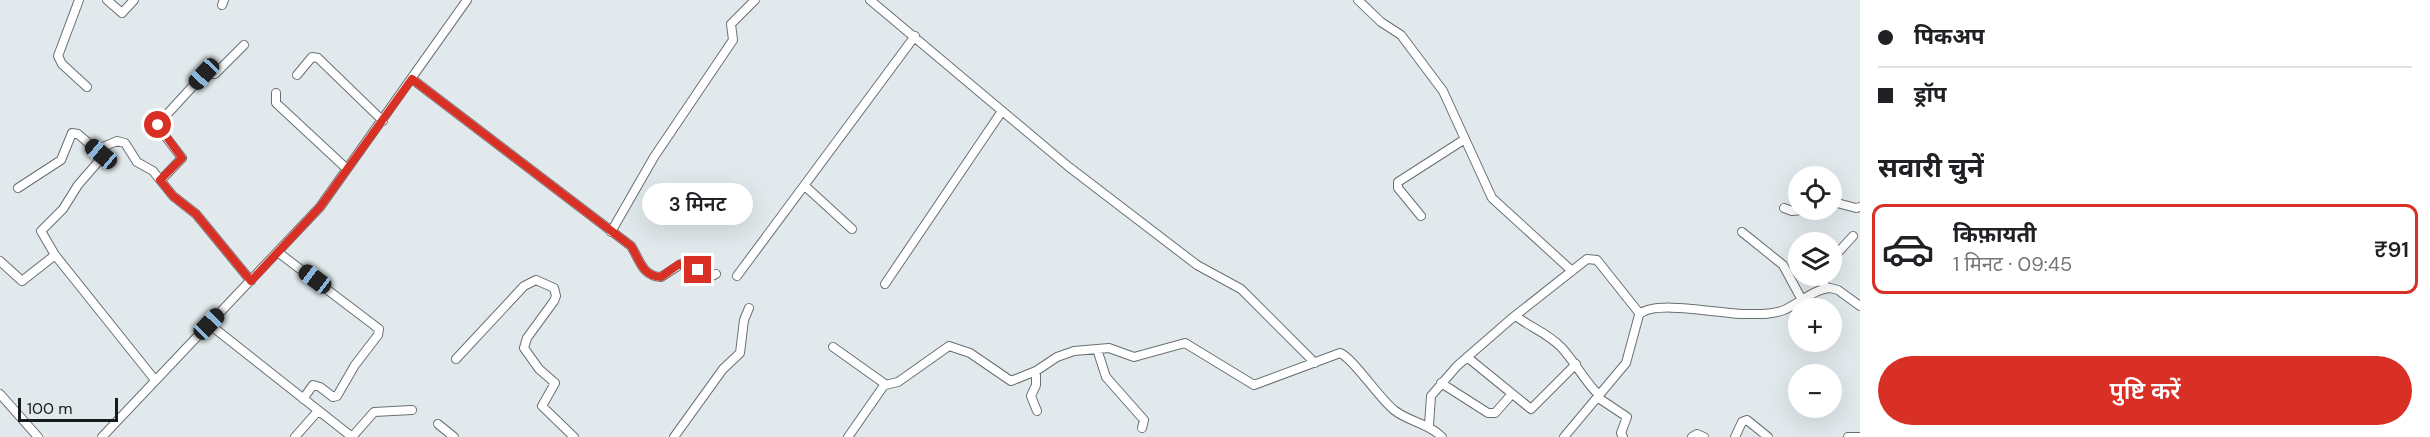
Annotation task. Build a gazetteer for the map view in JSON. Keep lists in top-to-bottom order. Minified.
{"scale_bar":"100 m","page":{"banner":["पिकअप","ड्रॉप"],"heading":"सवारी चुनें","map_buttons":["+","−"],"bubble":"3 मिनट","list":[{"name":"किफ़ायती","note":"1 मिनट · 09:45","value":"₹91"}],"buttons":"पुष्टि करें","scale":"100 m"}}
